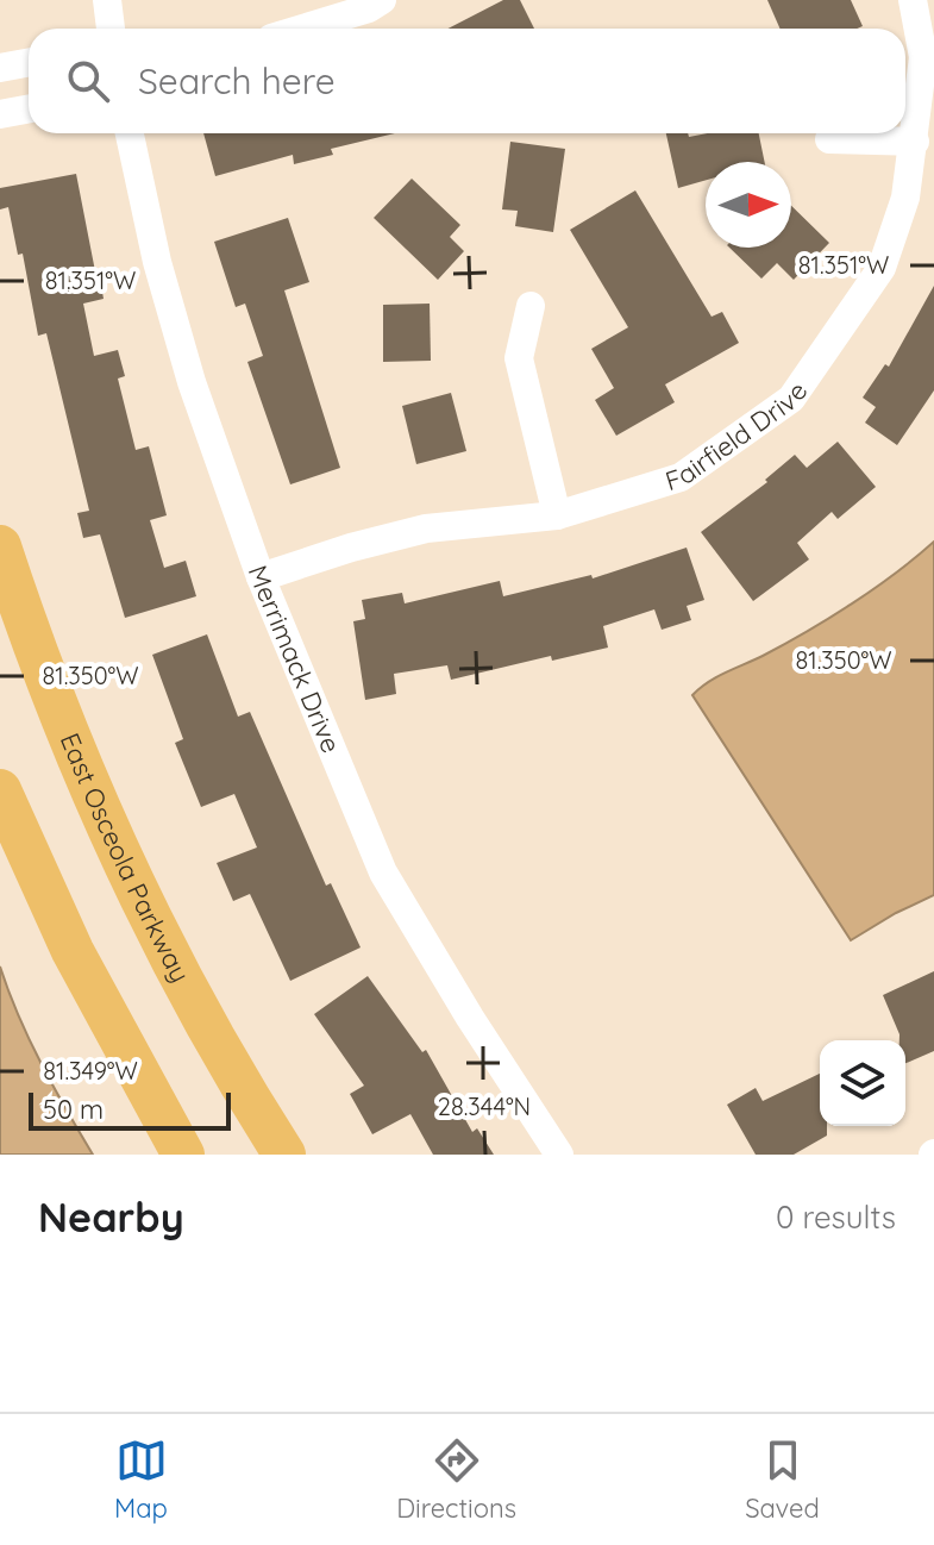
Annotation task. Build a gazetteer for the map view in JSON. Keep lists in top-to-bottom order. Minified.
{"streets":{"main road":["East Osceola Parkway"],"street":["Fairfield Drive","Merrimack Drive"]},"crossings":[["Fairfield Drive","Merrimack Drive"]],"scale_bar":"50 m","north":"right","page":{"search":"Search here","scale":"50 m","heading":["Nearby","0 results"],"nav":["Map","Directions","Saved"]},"coordinates":["81.351°W","81.350°W","81.349°W","28.344°N"]}
